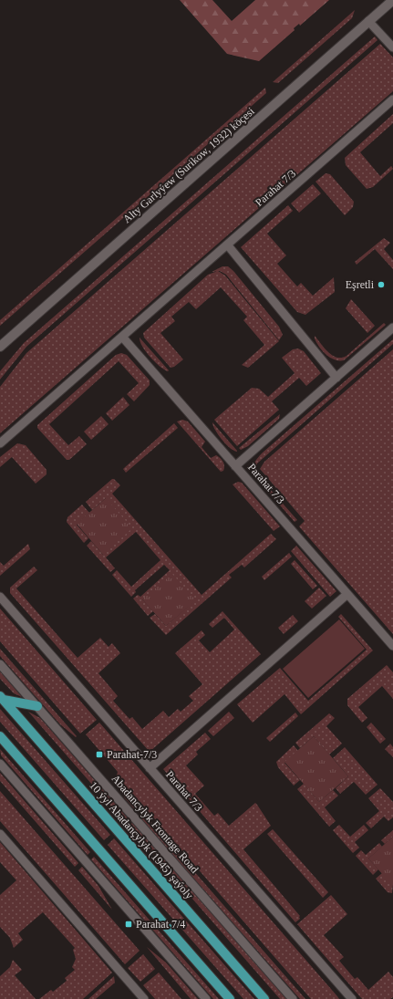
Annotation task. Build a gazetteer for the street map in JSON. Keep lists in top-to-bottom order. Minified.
{"streets":{"main road":["10 ýyl Abadançylyk (1945) şaýoly"],"street":["Alty Garlyýew (Surikow, 1932) köçesi","Parahat 7/3","Abadancylyk Frontage Road"]},"places":{"other":["Eşretli"],"transit":["Parahat-7/3","Parahat 7/4"]}}
